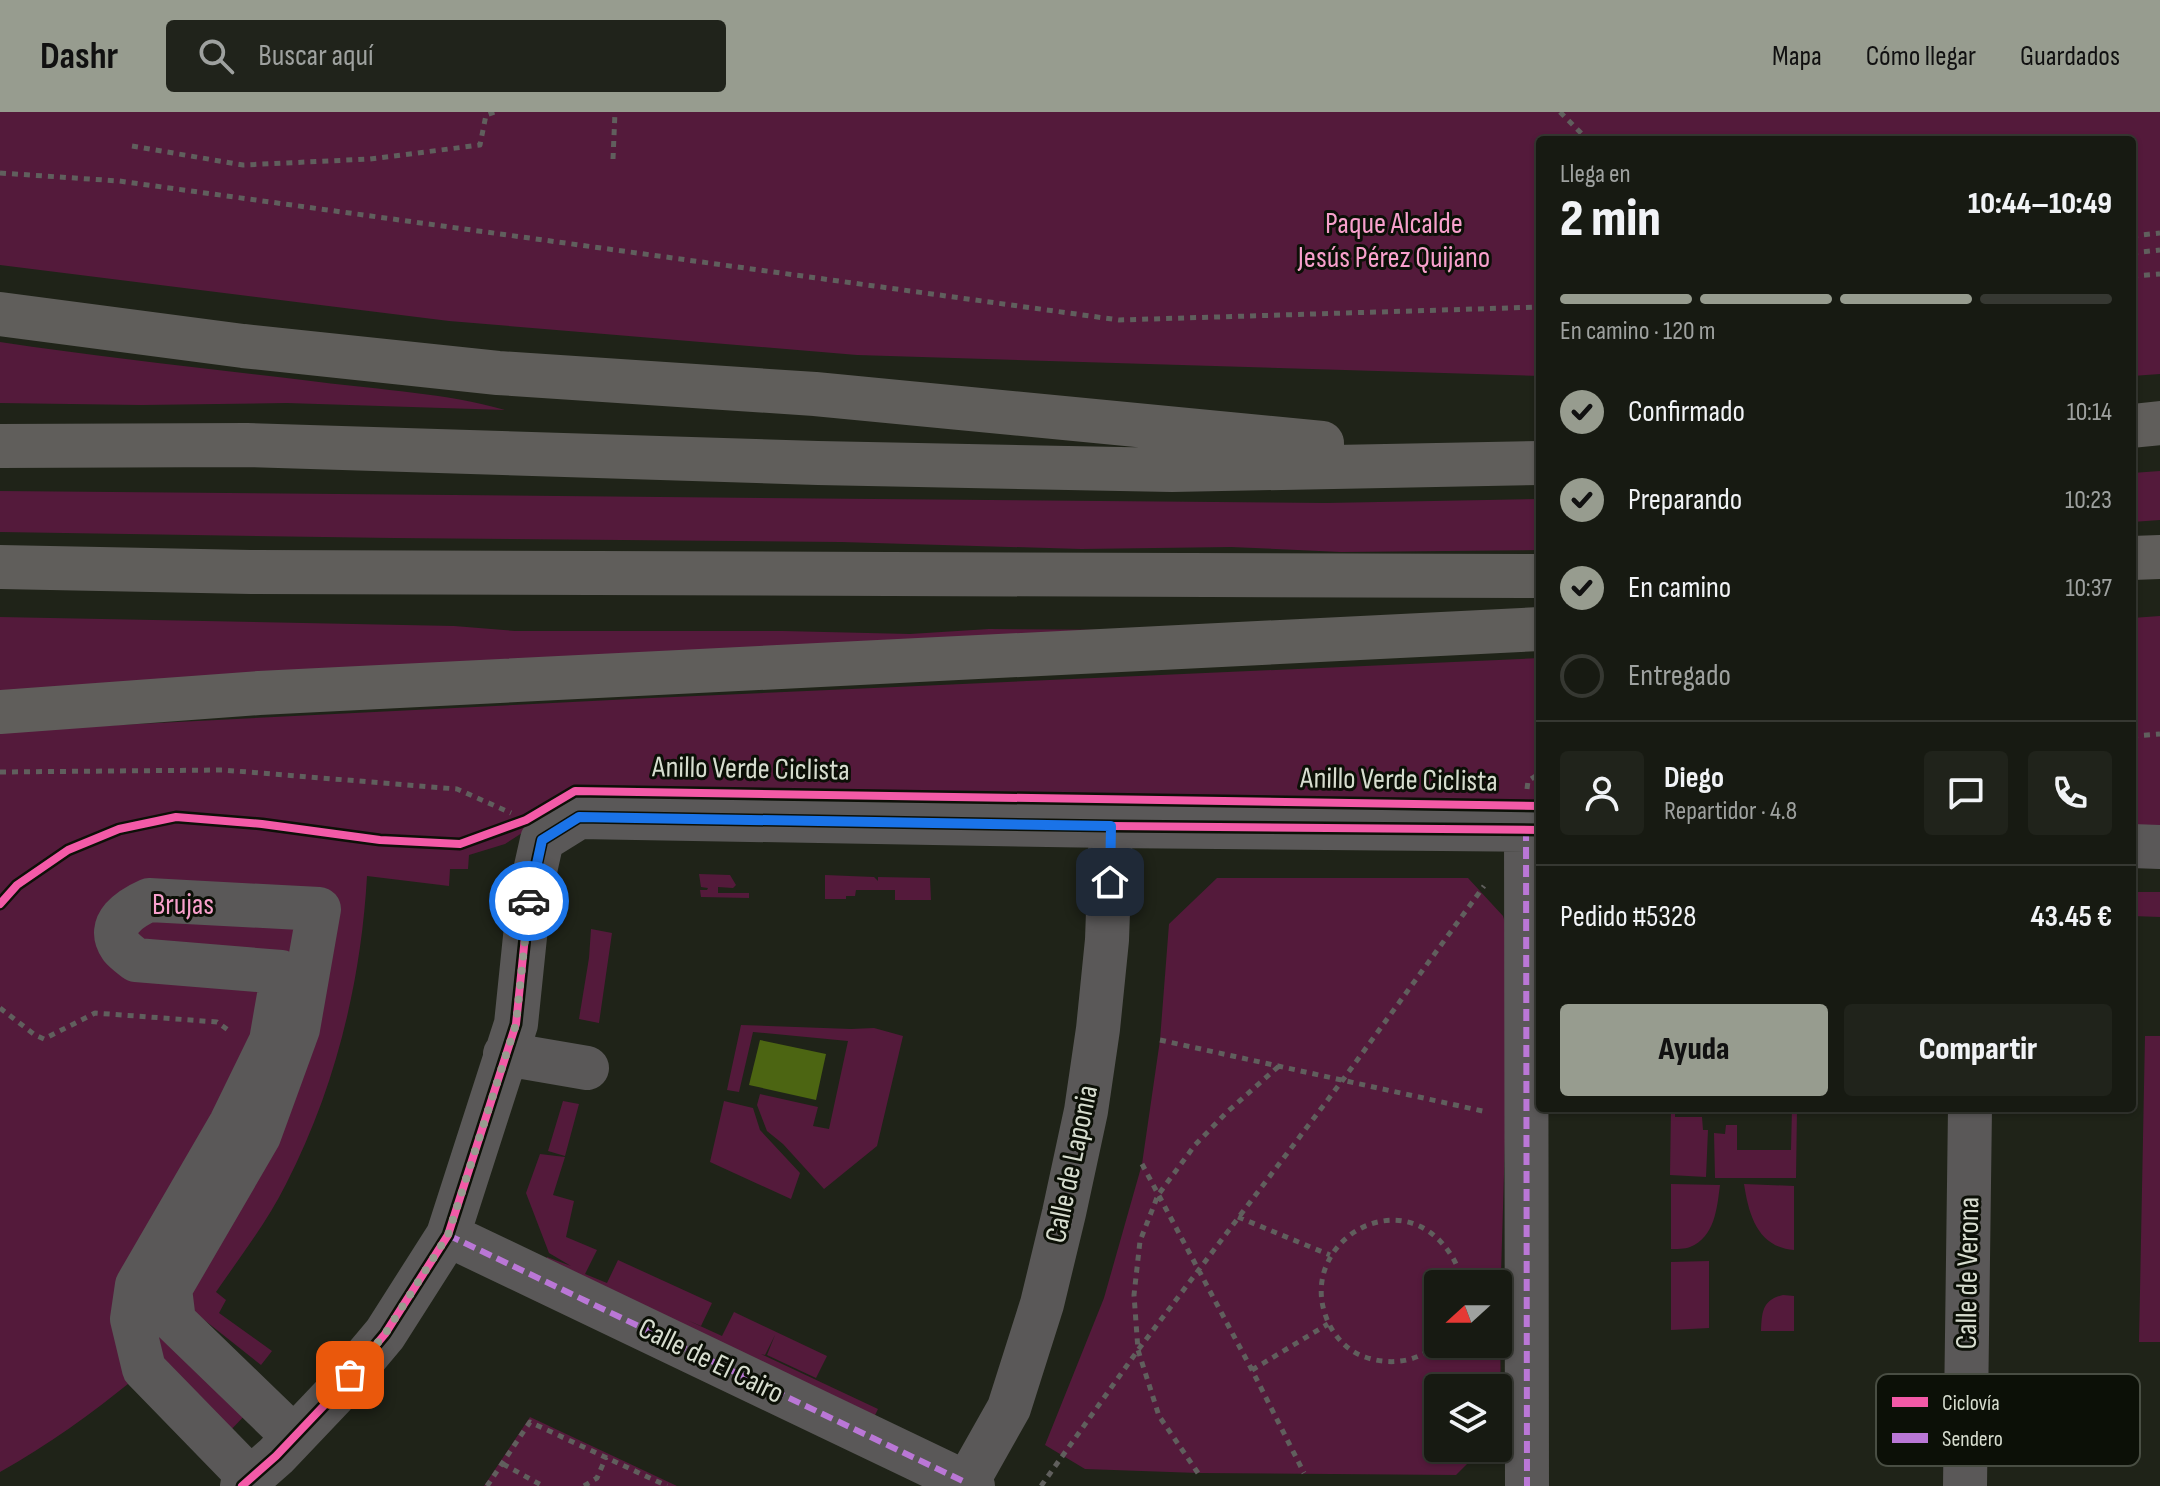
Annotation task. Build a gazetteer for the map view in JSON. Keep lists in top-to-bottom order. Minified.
{"streets":{"street":["Calle de Laponia","Calle de Verona","Calle de El Cairo"],"cycle path":["Anillo Verde Ciclista"]},"crossings":[["Calle de Laponia","Calle de El Cairo"]],"parks":["Paque Alcalde Jesús Pérez Quijano","Brujas"],"legend":["Ciclovía","Sendero"],"north":"left","page":{"header":"Dashr","search":"Buscar aquí","nav":["Mapa","Cómo llegar","Guardados"],"heading":["2 min","Llega en","10:44–10:49"],"panel":["Diego","Repartidor · 4.8","Pedido #5328","43.45 €"],"bar":"En camino · 120 m","list":[["Confirmado","10:14"],["Preparando","10:23"],["En camino","10:37"],"Entregado"],"buttons":["Ayuda","Compartir"]}}
